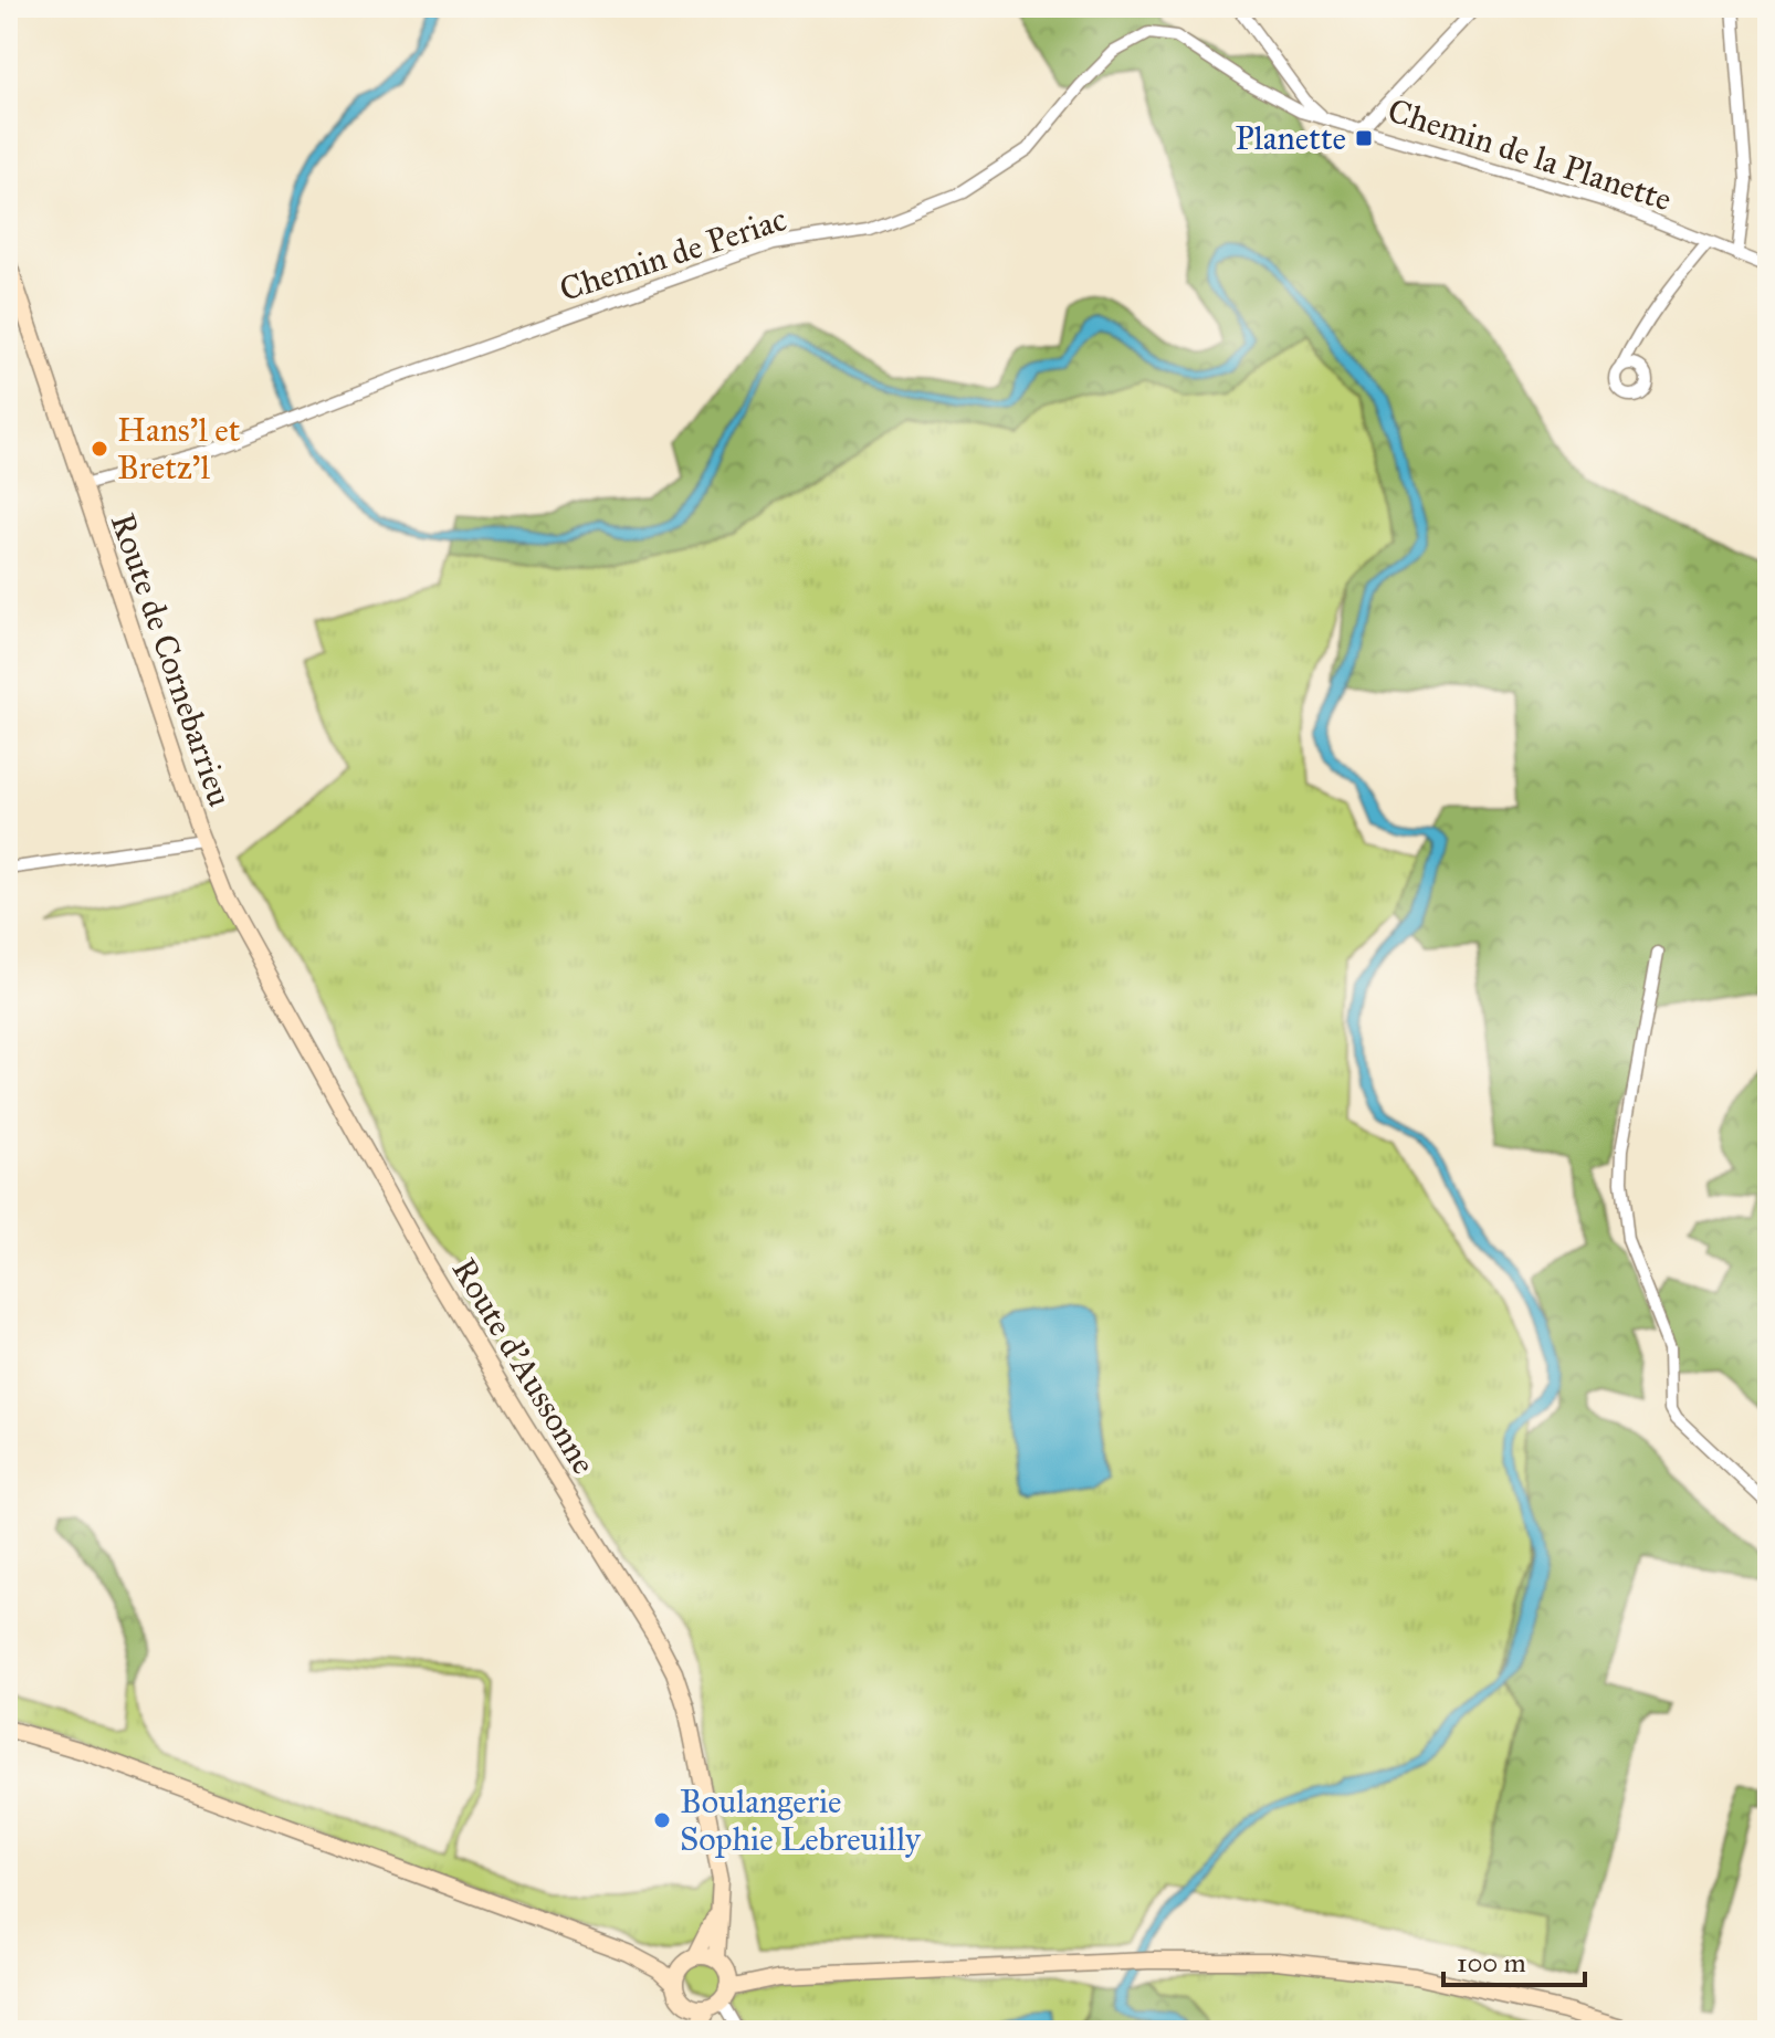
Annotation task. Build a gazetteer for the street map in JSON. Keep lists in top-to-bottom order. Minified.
{"streets":{"main road":["Route de Cornebarrieu","Route d'Aussonne"],"street":["Chemin de la Planette","Chemin de Periac"]},"crossings":[["Chemin de la Planette","Chemin de Periac"],["Chemin de Periac","Route de Cornebarrieu"],["Route de Cornebarrieu","Route d'Aussonne"]],"places":{"transit":["Planette"],"other":["Hans'l et Bretz'l","Boulangerie Sophie Lebreuilly"]},"scale_bar":"100 m"}
